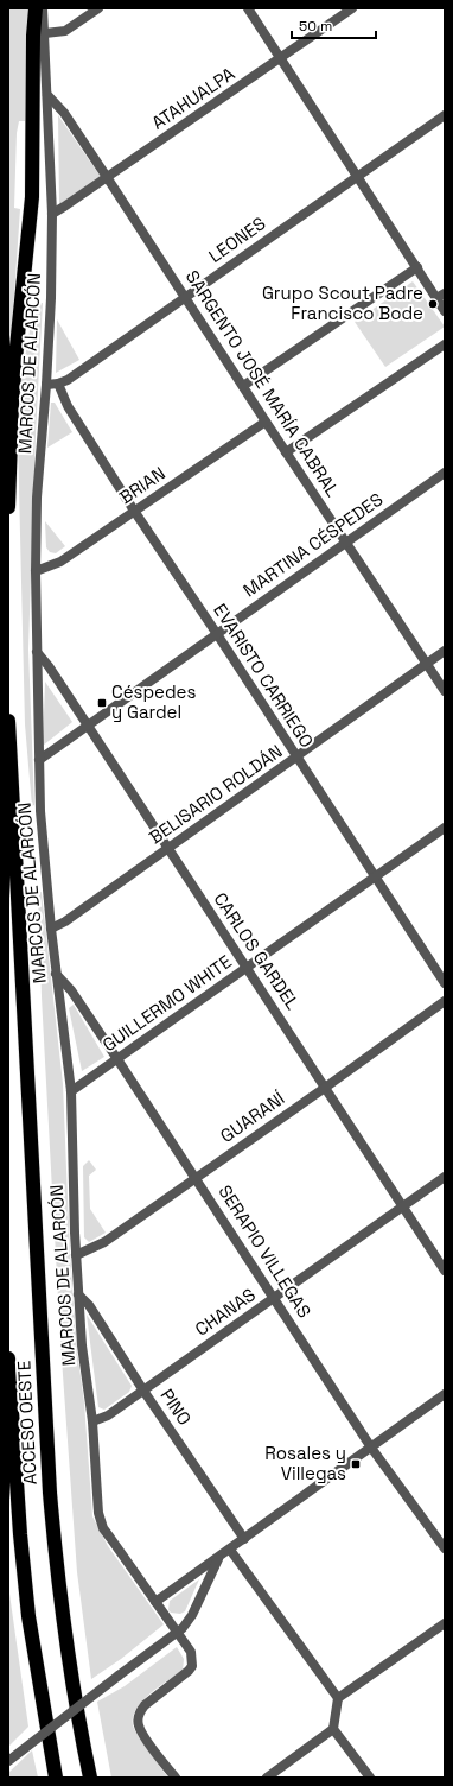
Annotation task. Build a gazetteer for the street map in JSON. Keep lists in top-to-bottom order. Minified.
{"streets":{"highway":["ACCESO OESTE"],"street":["ATAHUALPA","LEONES","MARCOS DE ALARCÓN","SARGENTO JOSÉ MARÍA CABRAL","BRIAN","MARTINA CÉSPEDES","EVARISTO CARRIEGO","BELISARIO ROLDÁN","CARLOS GARDEL","GUILLERMO WHITE","GUARANÍ","SERAPIO VILLEGAS","CHANAS","PINO"]},"crossings":[["ATAHUALPA","MARCOS DE ALARCÓN"],["ATAHUALPA","SARGENTO JOSÉ MARÍA CABRAL"],["LEONES","MARCOS DE ALARCÓN"],["LEONES","SARGENTO JOSÉ MARÍA CABRAL"],["LEONES","EVARISTO CARRIEGO"],["MARCOS DE ALARCÓN","SARGENTO JOSÉ MARÍA CABRAL"],["MARCOS DE ALARCÓN","BRIAN"],["MARCOS DE ALARCÓN","MARTINA CÉSPEDES"],["MARCOS DE ALARCÓN","BELISARIO ROLDÁN"],["MARCOS DE ALARCÓN","CARLOS GARDEL"],["MARCOS DE ALARCÓN","GUILLERMO WHITE"],["MARCOS DE ALARCÓN","GUARANÍ"],["MARCOS DE ALARCÓN","SERAPIO VILLEGAS"],["MARCOS DE ALARCÓN","CHANAS"],["MARCOS DE ALARCÓN","PINO"],["SARGENTO JOSÉ MARÍA CABRAL","BRIAN"],["SARGENTO JOSÉ MARÍA CABRAL","MARTINA CÉSPEDES"],["SARGENTO JOSÉ MARÍA CABRAL","BELISARIO ROLDÁN"],["BRIAN","EVARISTO CARRIEGO"],["MARTINA CÉSPEDES","EVARISTO CARRIEGO"],["MARTINA CÉSPEDES","CARLOS GARDEL"],["EVARISTO CARRIEGO","BELISARIO ROLDÁN"],["EVARISTO CARRIEGO","GUILLERMO WHITE"],["BELISARIO ROLDÁN","CARLOS GARDEL"],["CARLOS GARDEL","GUILLERMO WHITE"],["CARLOS GARDEL","GUARANÍ"],["CARLOS GARDEL","CHANAS"],["GUILLERMO WHITE","SERAPIO VILLEGAS"],["GUARANÍ","SERAPIO VILLEGAS"],["SERAPIO VILLEGAS","CHANAS"],["CHANAS","PINO"]],"places":{"other":["Grupo Scout Padre Francisco Bode"],"transit":["Céspedes y Gardel","Rosales y Villegas"]},"scale_bar":"50 m"}
